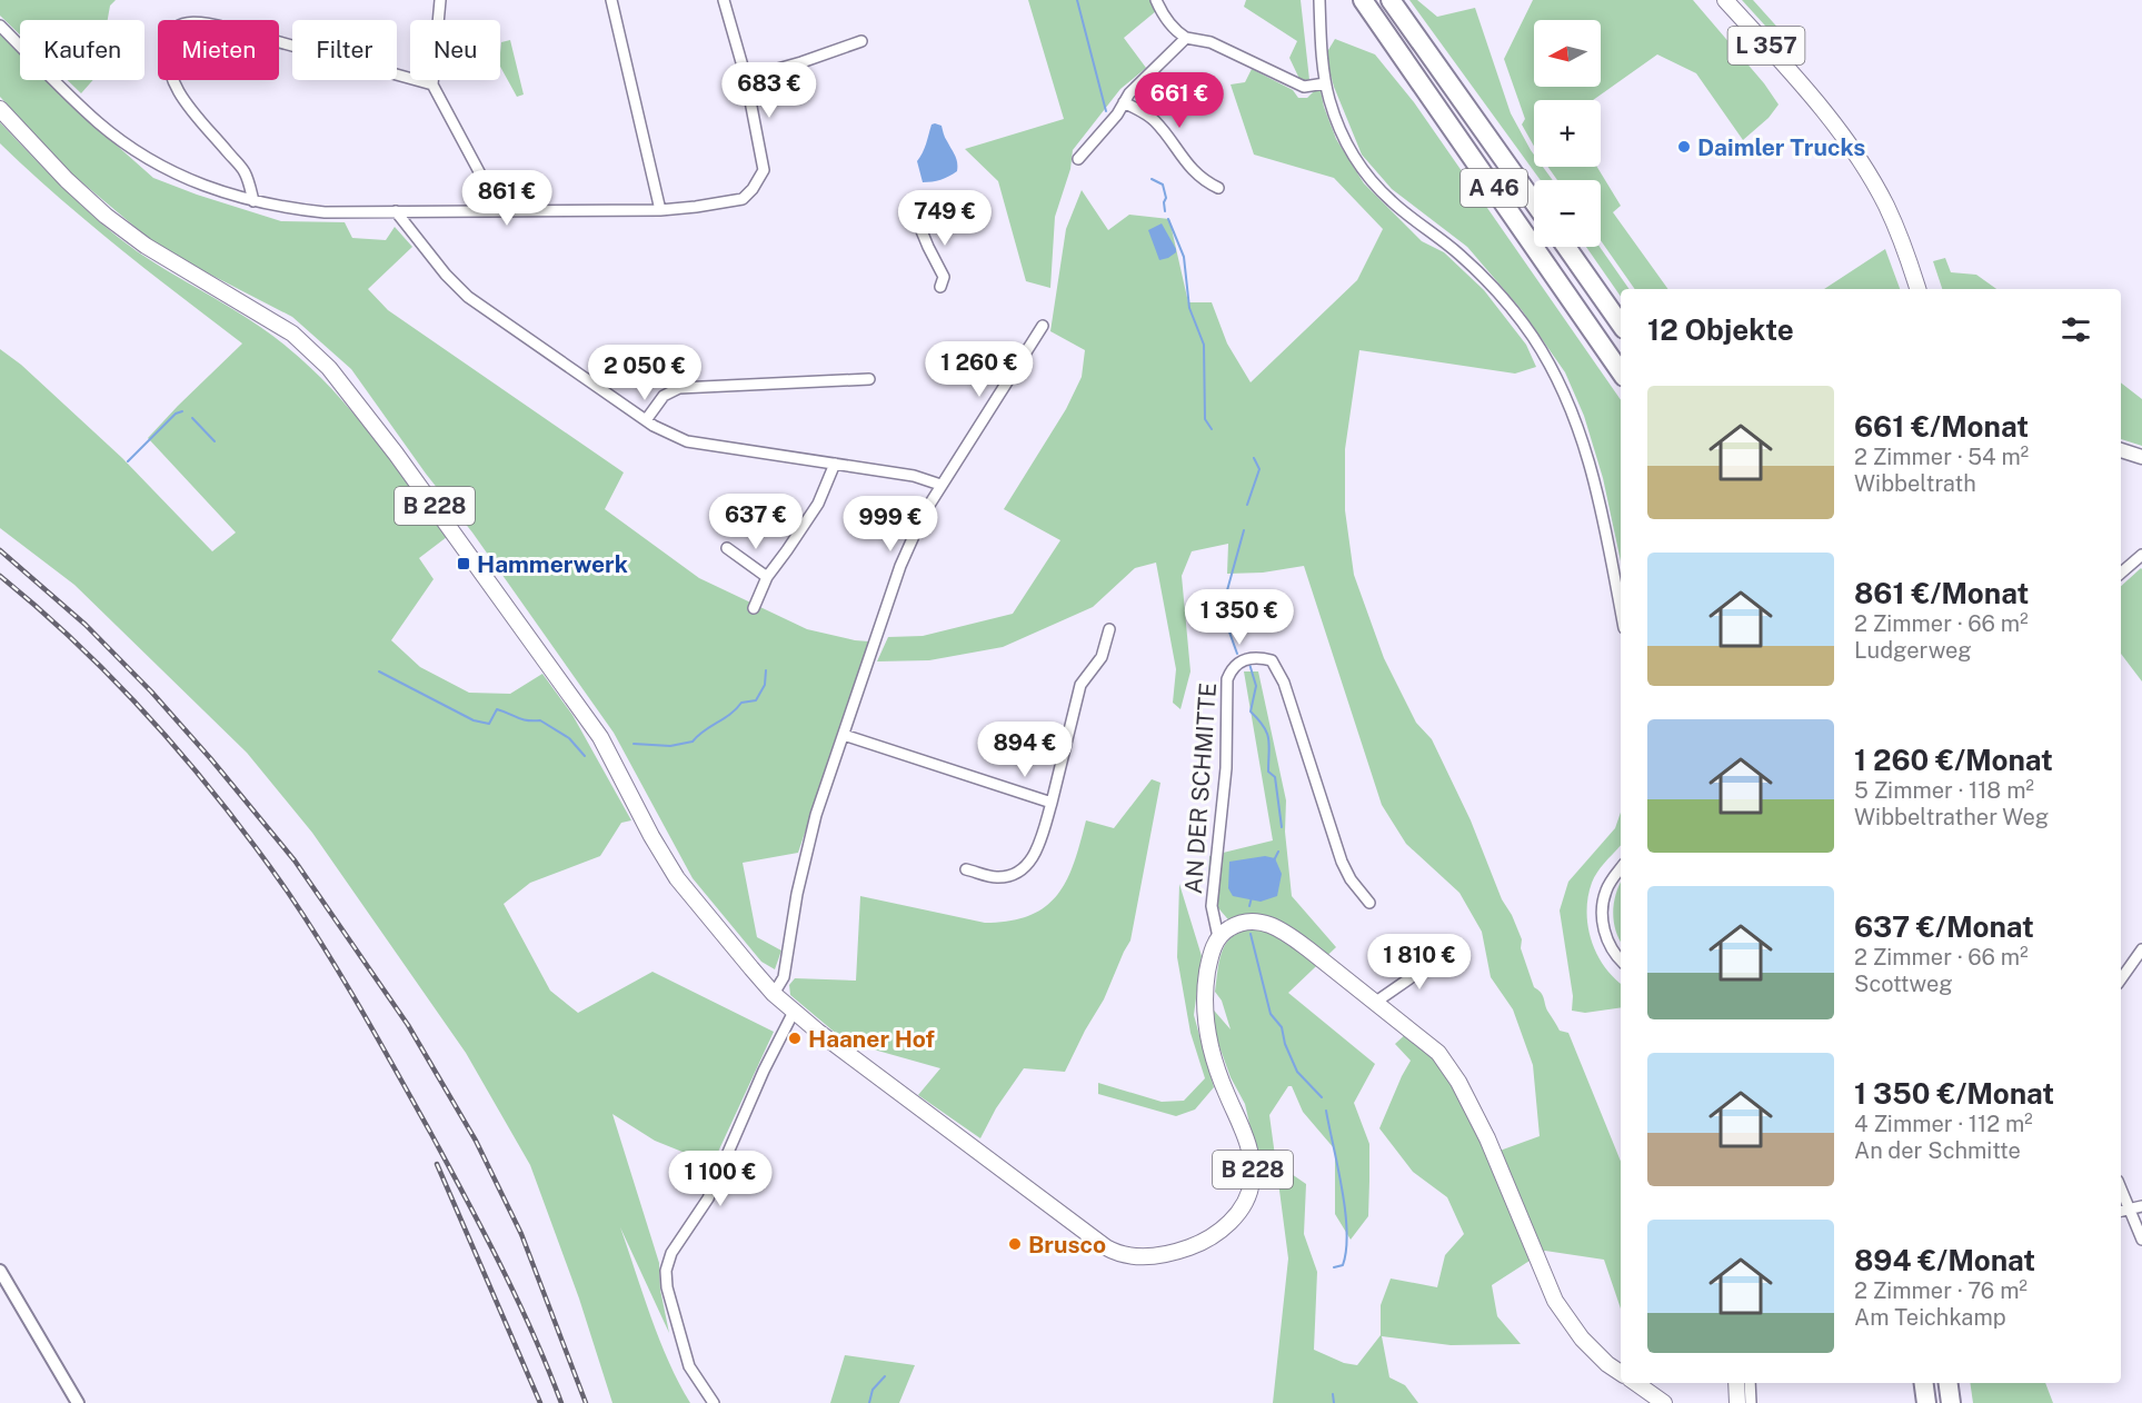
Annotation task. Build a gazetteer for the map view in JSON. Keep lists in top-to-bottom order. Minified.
{"streets":{"highway":["A 46"],"main road":["L 357","B 228"],"street":["AN DER SCHMITTE"]},"crossings":[["B 228","AN DER SCHMITTE"]],"places":{"other":["Daimler Trucks","Haaner Hof","Brusco"],"transit":["Hammerwerk"]},"north":"left","page":{"map_buttons":["+","−"],"chip":["Kaufen","Mieten","Filter","Neu"],"price":["683 €","661 €","861 €","749 €","1 260 €","2 050 €","637 €","999 €","1 350 €","894 €","1 810 €","1 100 €"],"heading":"12 Objekte","list":[{"name":"661 €/Monat","note":"2 Zimmer · 54 m² · Wibbeltrath"},{"name":"861 €/Monat","note":"2 Zimmer · 66 m² · Ludgerweg"},{"name":"1 260 €/Monat","note":"5 Zimmer · 118 m² · Wibbeltrather Weg"},{"name":"637 €/Monat","note":"2 Zimmer · 66 m² · Scottweg"},{"name":"1 350 €/Monat","note":"4 Zimmer · 112 m² · An der Schmitte"},{"name":"894 €/Monat","note":"2 Zimmer · 76 m² · Am Teichkamp"}]}}
